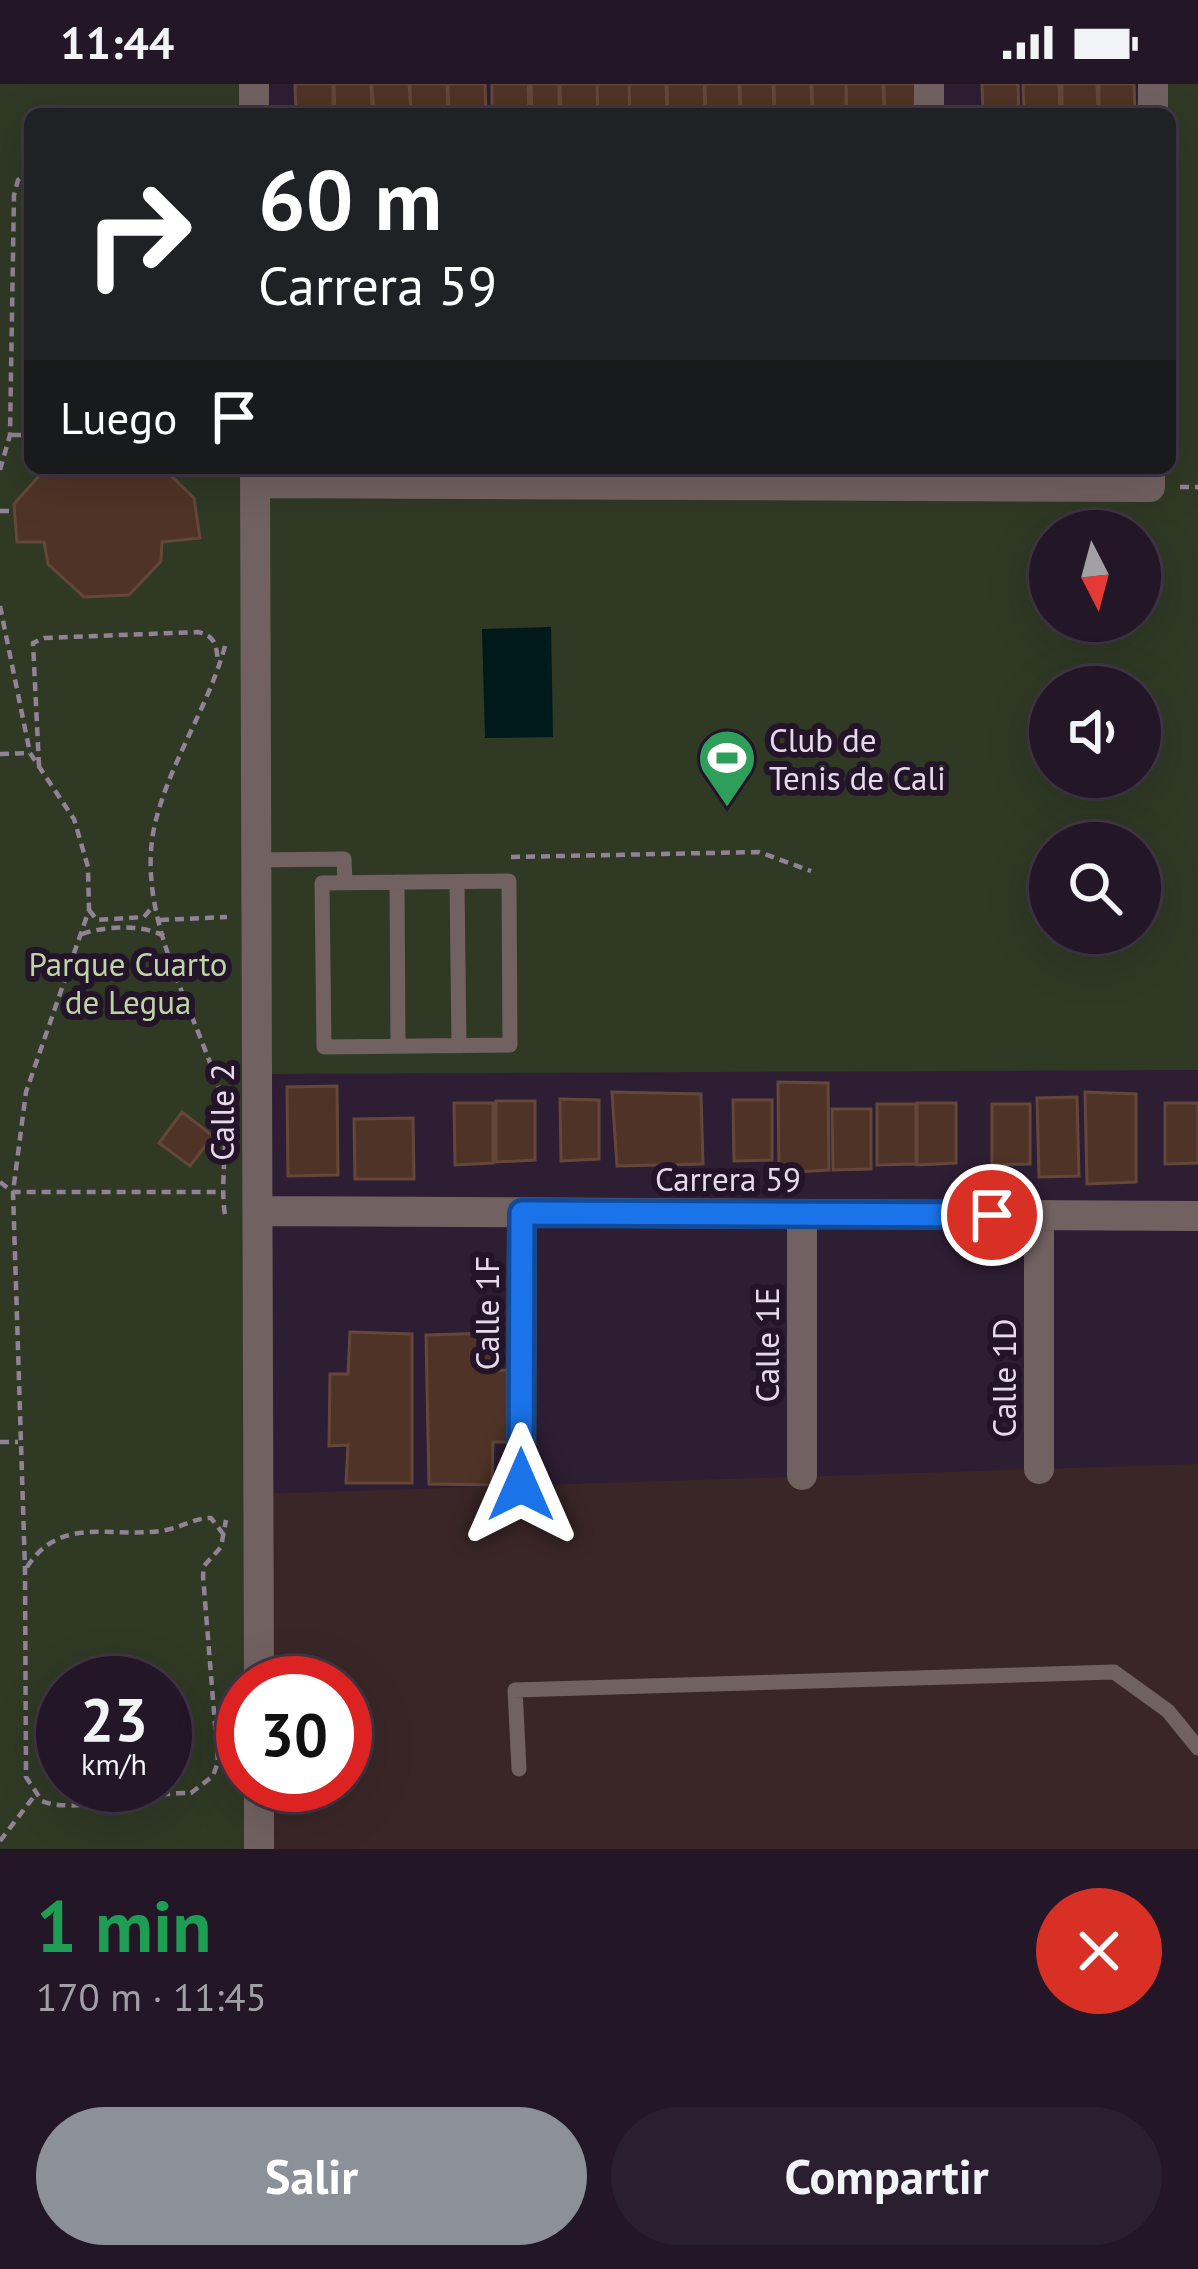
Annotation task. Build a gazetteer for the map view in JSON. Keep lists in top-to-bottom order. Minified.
{"streets":{"street":["Calle 2","Carrera 59","Calle 1F","Calle 1E","Calle 1D"]},"crossings":[["Calle 2","Carrera 59"],["Carrera 59","Calle 1F"],["Carrera 59","Calle 1E"],["Carrera 59","Calle 1D"]],"parks":["Parque Cuarto de Legua"],"places":{"sports":["Club de Tenis de Cali"]},"north":"bottom","page":{"status":"11:44","turn":["60 m","Carrera 59"],"then":"Luego","speed":"23 km/h","limit":"30","heading":["1 min","170 m · 11:45"],"buttons":["Salir","Compartir"]}}
